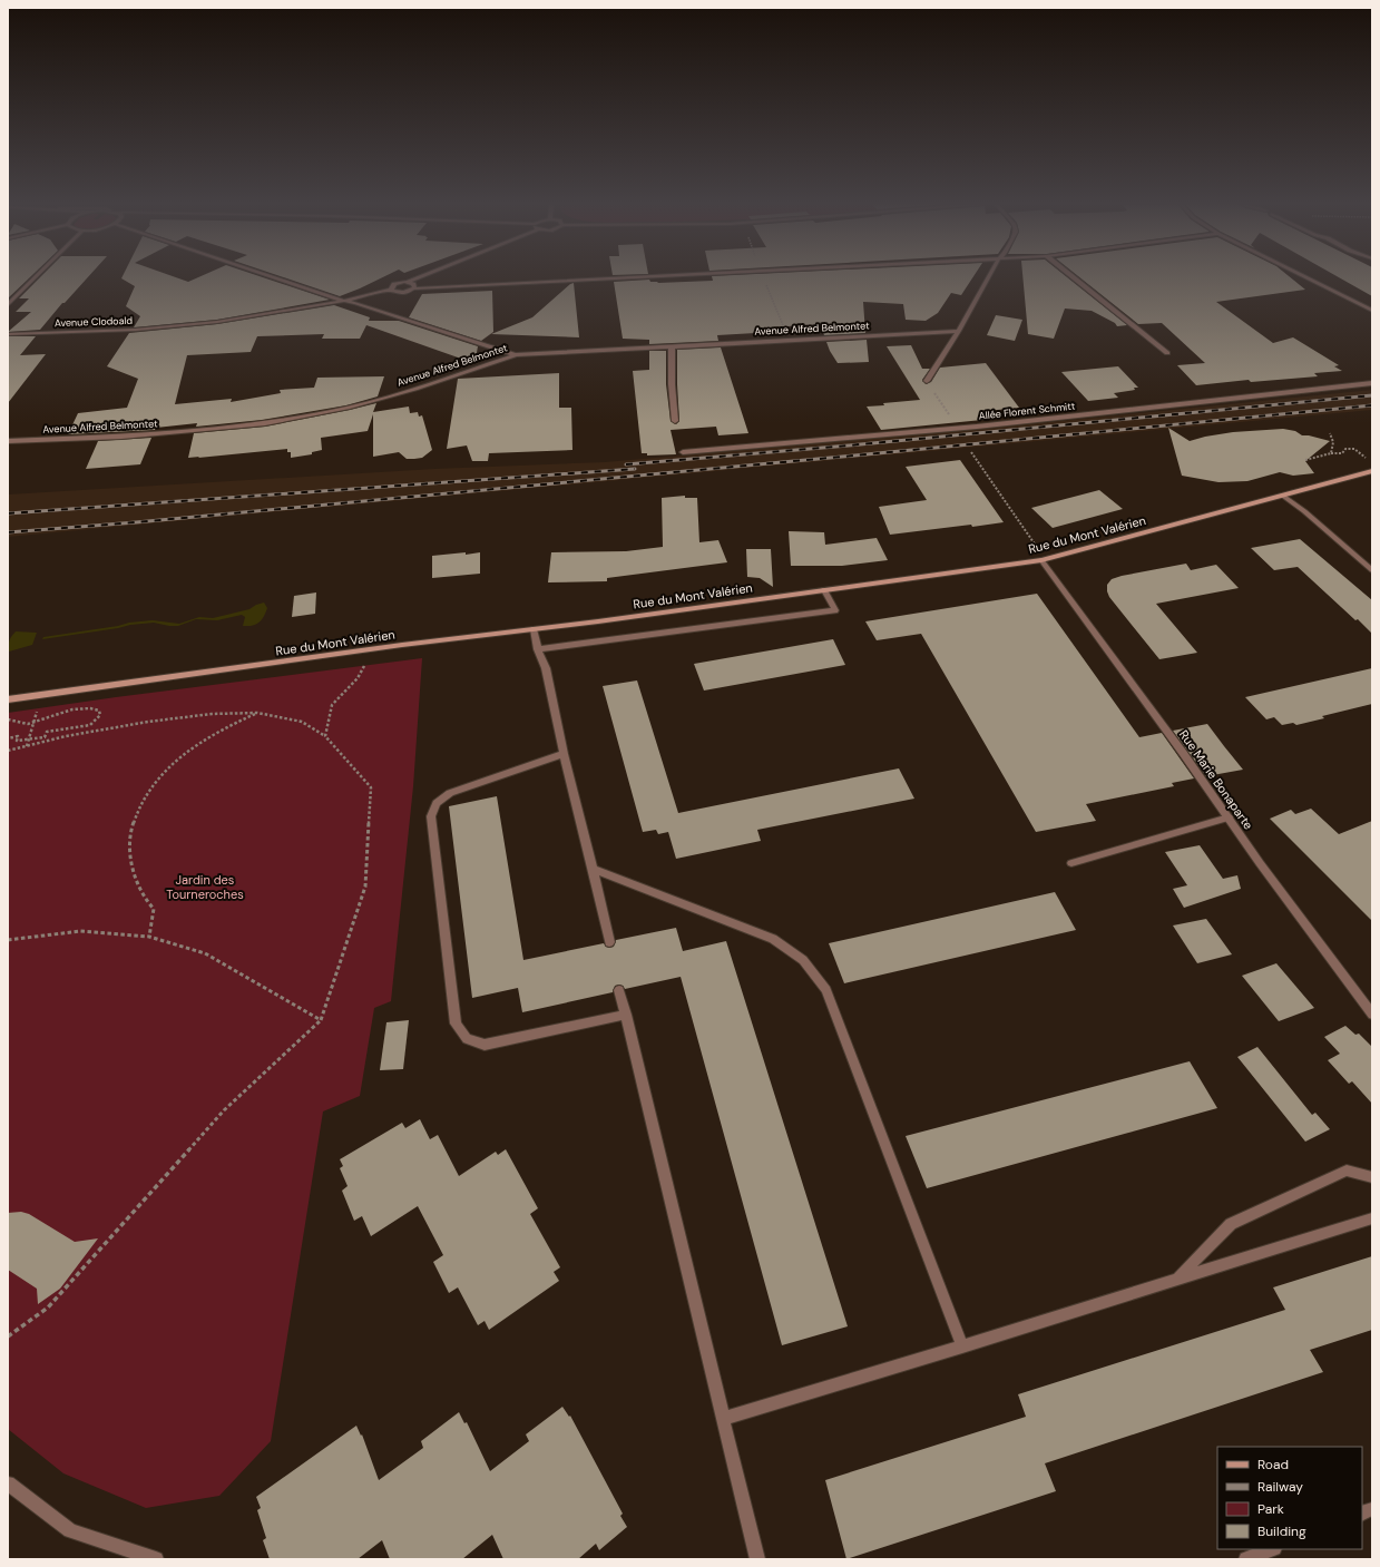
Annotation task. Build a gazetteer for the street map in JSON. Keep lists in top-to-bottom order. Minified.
{"streets":{"main road":["Rue du Mont Valérien"],"street":["Avenue Clodoald","Avenue Alfred Belmontet","Allée Florent Schmitt","Rue Marie Bonaparte"]},"crossings":[["Rue du Mont Valérien","Rue Marie Bonaparte"]],"parks":["Jardin des Tourneroches"],"legend":["Road","Railway","Park","Building"]}
